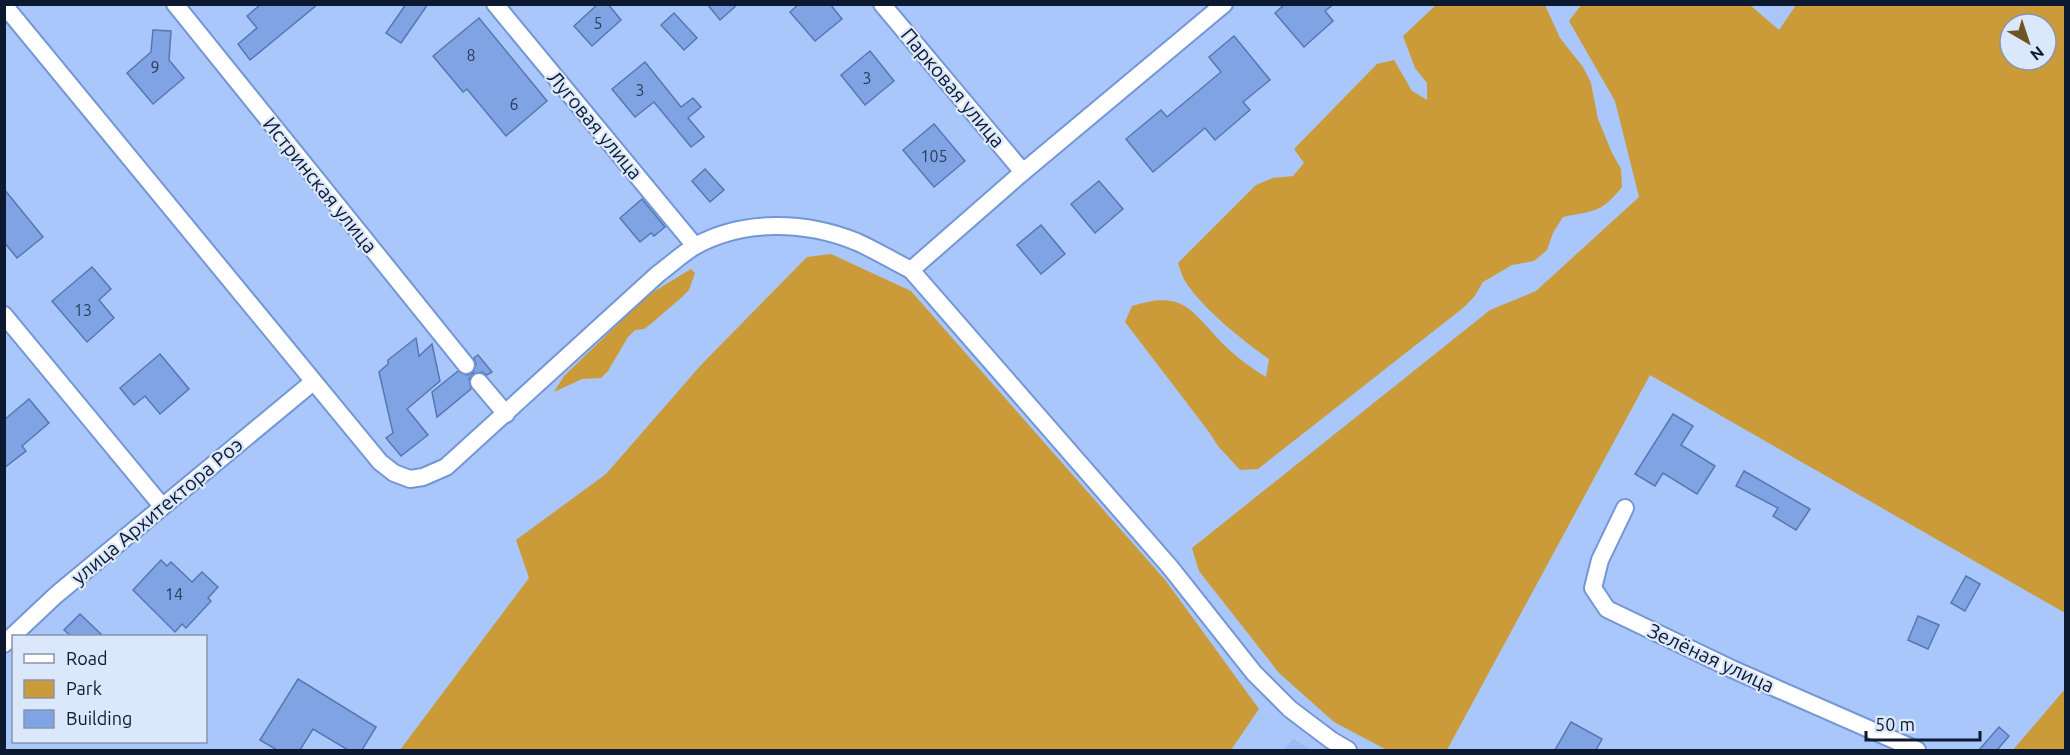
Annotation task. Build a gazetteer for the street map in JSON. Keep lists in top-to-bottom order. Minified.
{"streets":{"street":["Парковая улица","Луговая улица","Истринская улица","улица Архитектора Роэ","Зелёная улица"]},"house_numbers":["5","8","9","3","3","6","105","13","14"],"legend":["Road","Park","Building"],"scale_bar":"50 m","north":"bottom right"}
